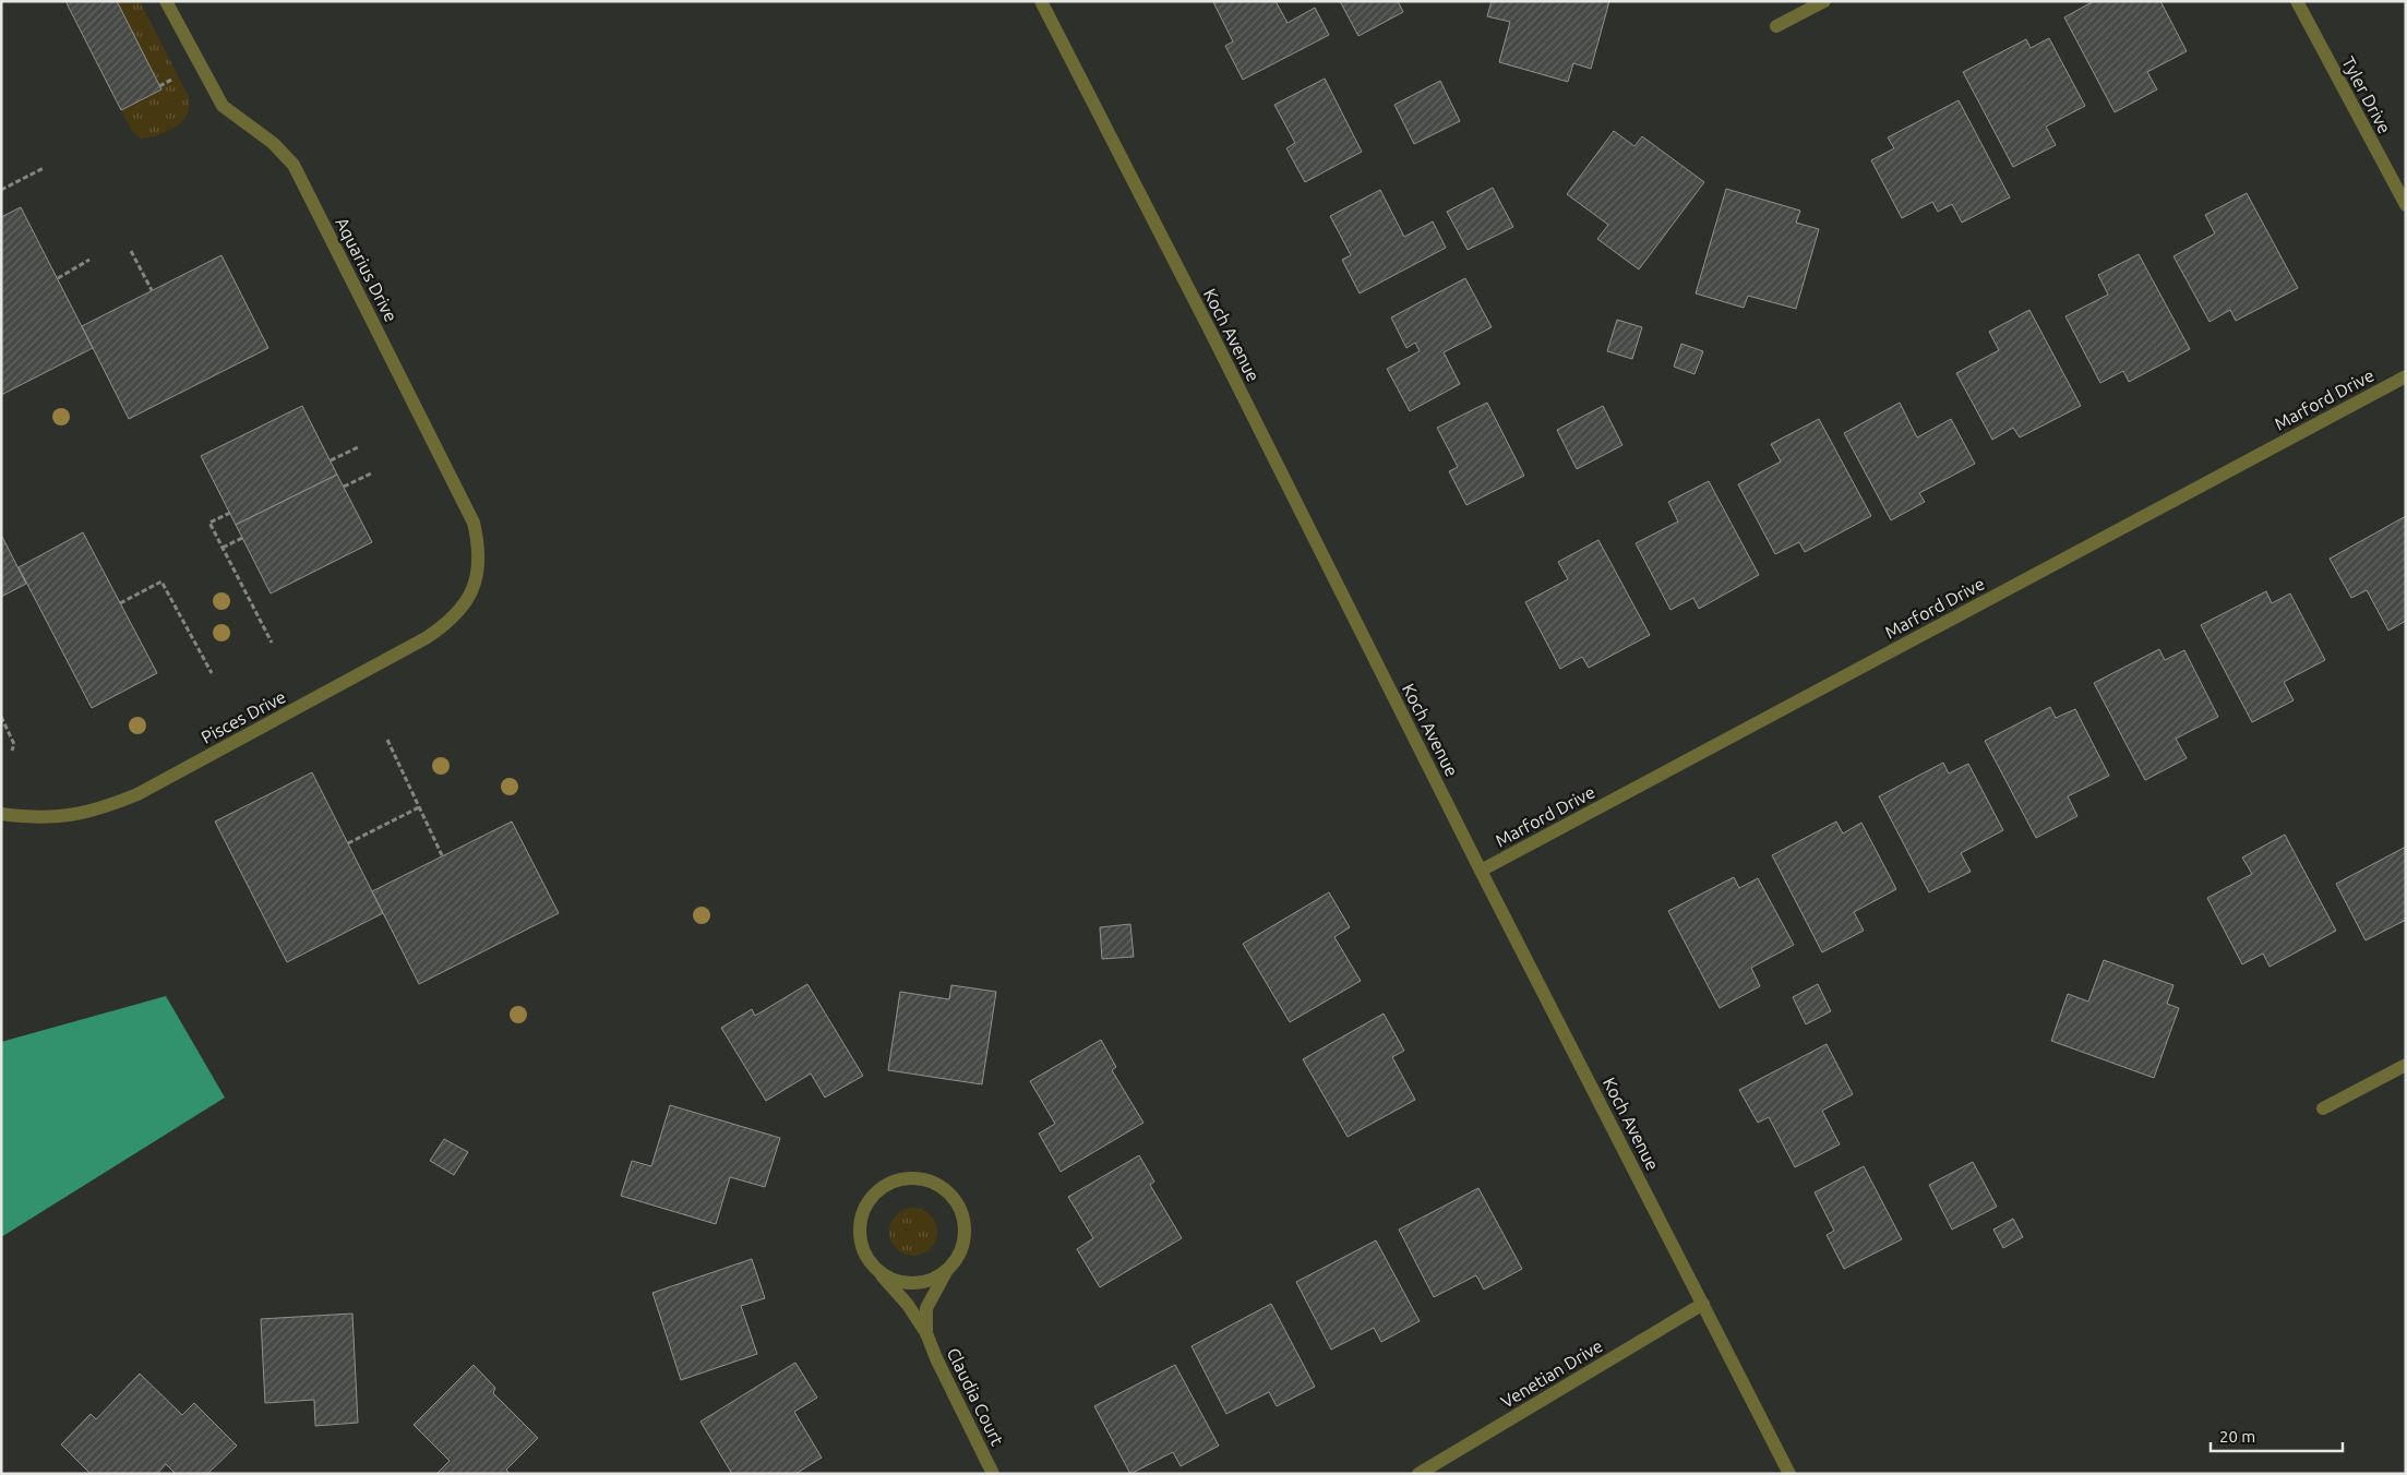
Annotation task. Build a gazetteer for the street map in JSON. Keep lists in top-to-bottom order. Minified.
{"streets":{"street":["Tyler Drive","Aquarius Drive","Koch Avenue","Marford Drive","Pisces Drive","Venetian Drive","Claudia Court"]},"crossings":[["Aquarius Drive","Pisces Drive"],["Koch Avenue","Marford Drive"],["Koch Avenue","Venetian Drive"]],"scale_bar":"20 m"}
